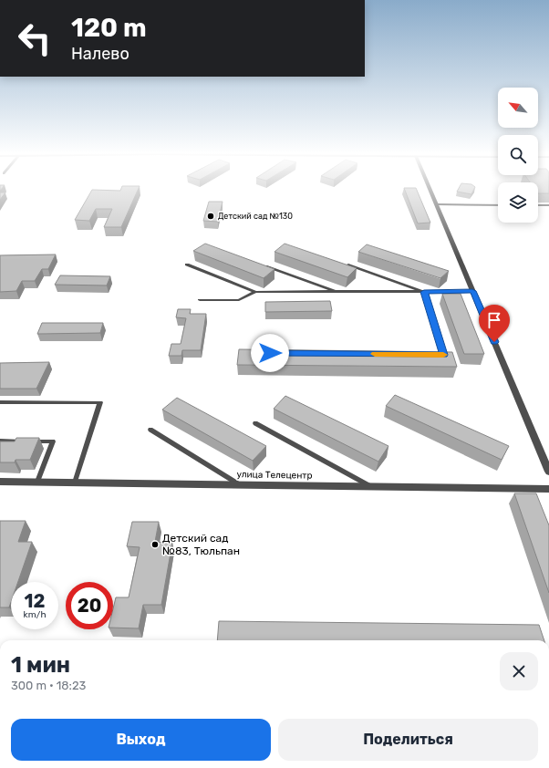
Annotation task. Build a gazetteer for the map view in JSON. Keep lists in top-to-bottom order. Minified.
{"streets":{"street":["улица Телецентр"]},"places":["Детский сад №130","Детский сад №83, Тюльпан"],"north":"top left","page":{"turn":["120 m","Налево"],"speed":"12 km/h","limit":"20","heading":["1 мин","300 m · 18:23"],"buttons":["Выход","Поделиться"]}}
